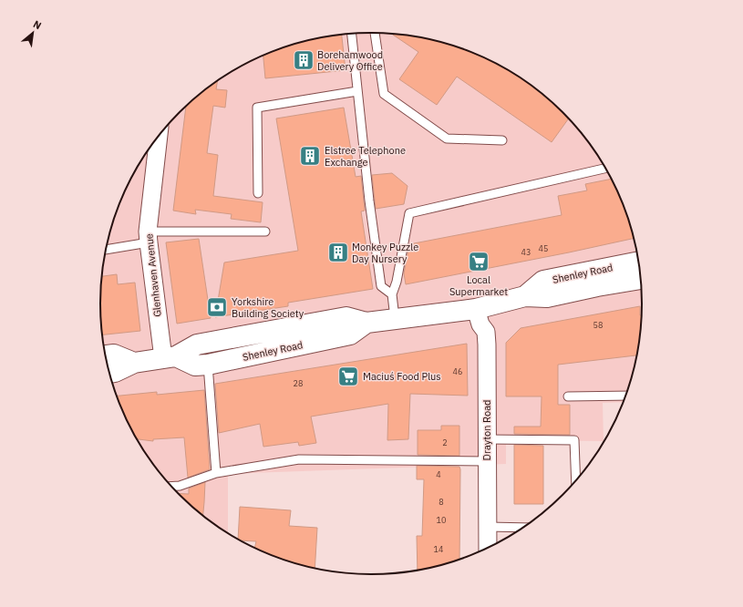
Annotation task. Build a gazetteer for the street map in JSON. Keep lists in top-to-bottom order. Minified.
{"streets":{"main road":["Shenley Road"],"street":["Glenhaven Avenue","Drayton Road"]},"crossings":[["Shenley Road","Glenhaven Avenue"],["Shenley Road","Drayton Road"]],"places":{"building":["Borehamwood Delivery Office","Elstree Telephone Exchange","Monkey Puzzle Day Nursery"],"supermarket":["Local Supermarket","Maciuś Food Plus"],"bank":["Yorkshire Building Society"]},"house_numbers":["45","43","58","46","28","2","4","8","10","14"],"north":"top right"}
